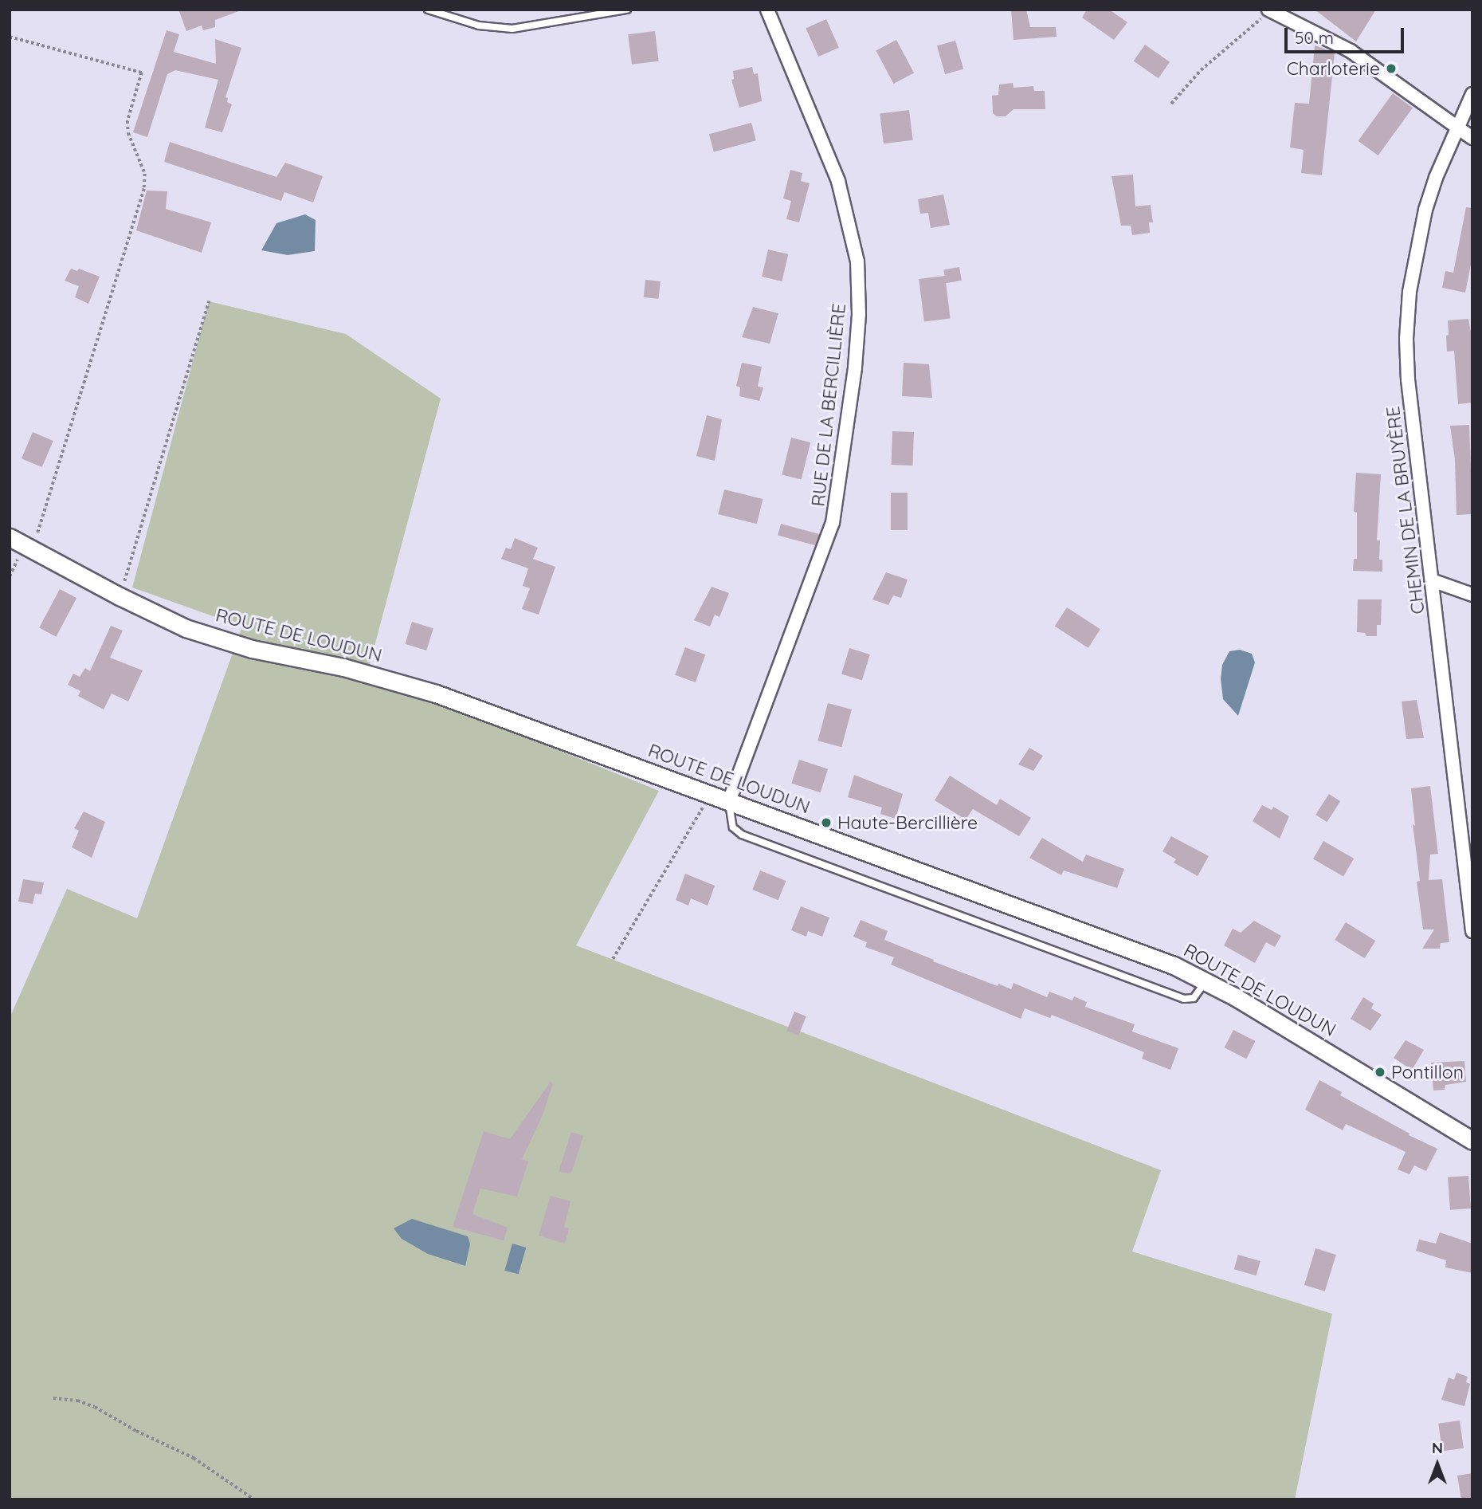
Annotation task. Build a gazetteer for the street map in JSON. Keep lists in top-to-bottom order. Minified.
{"streets":{"main road":["ROUTE DE LOUDUN"],"street":["RUE DE LA BERCILLIÈRE","CHEMIN DE LA BRUYÈRE"]},"crossings":[["RUE DE LA BERCILLIÈRE","ROUTE DE LOUDUN"]],"places":["Charloterie","Haute-Bercillière","Pontillon"],"scale_bar":"50 m","north":"top"}
